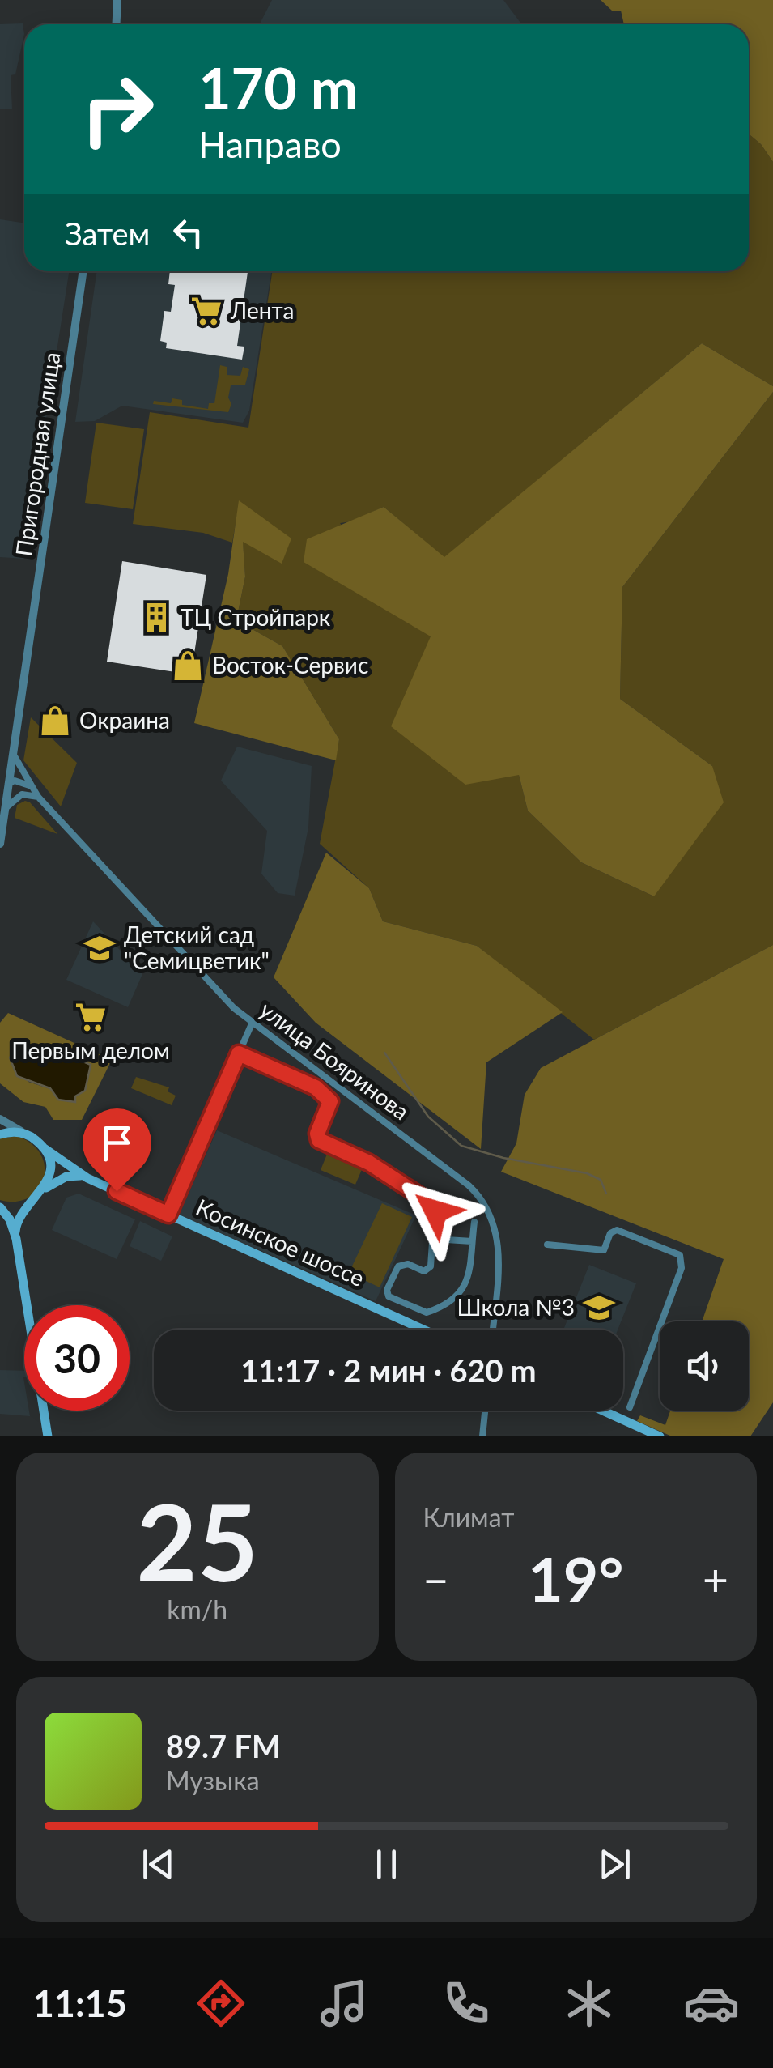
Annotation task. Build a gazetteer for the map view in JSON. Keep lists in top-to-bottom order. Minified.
{"streets":{"main road":["Косинское шоссе"],"street":["Пригородная улица","улица Бояринова"]},"crossings":[["Пригородная улица","улица Бояринова"]],"places":{"supermarket":["Лента","Первым делом"],"building":["ТЦ Стройпарк"],"shop":["Восток-Сервис","Окраина"],"school or university":["Детский сад \"Семицветик\"","Школа №3"]},"page":{"turn":["170 m","Направо"],"then":"Затем","limit":"30","trip":"11:17 · 2 мин · 620 m","tile":[["25","km/h"],"Климат"],"heat":["−","19°","+"],"song":["89.7 FM","Музыка"],"tabs":"11:15"}}
